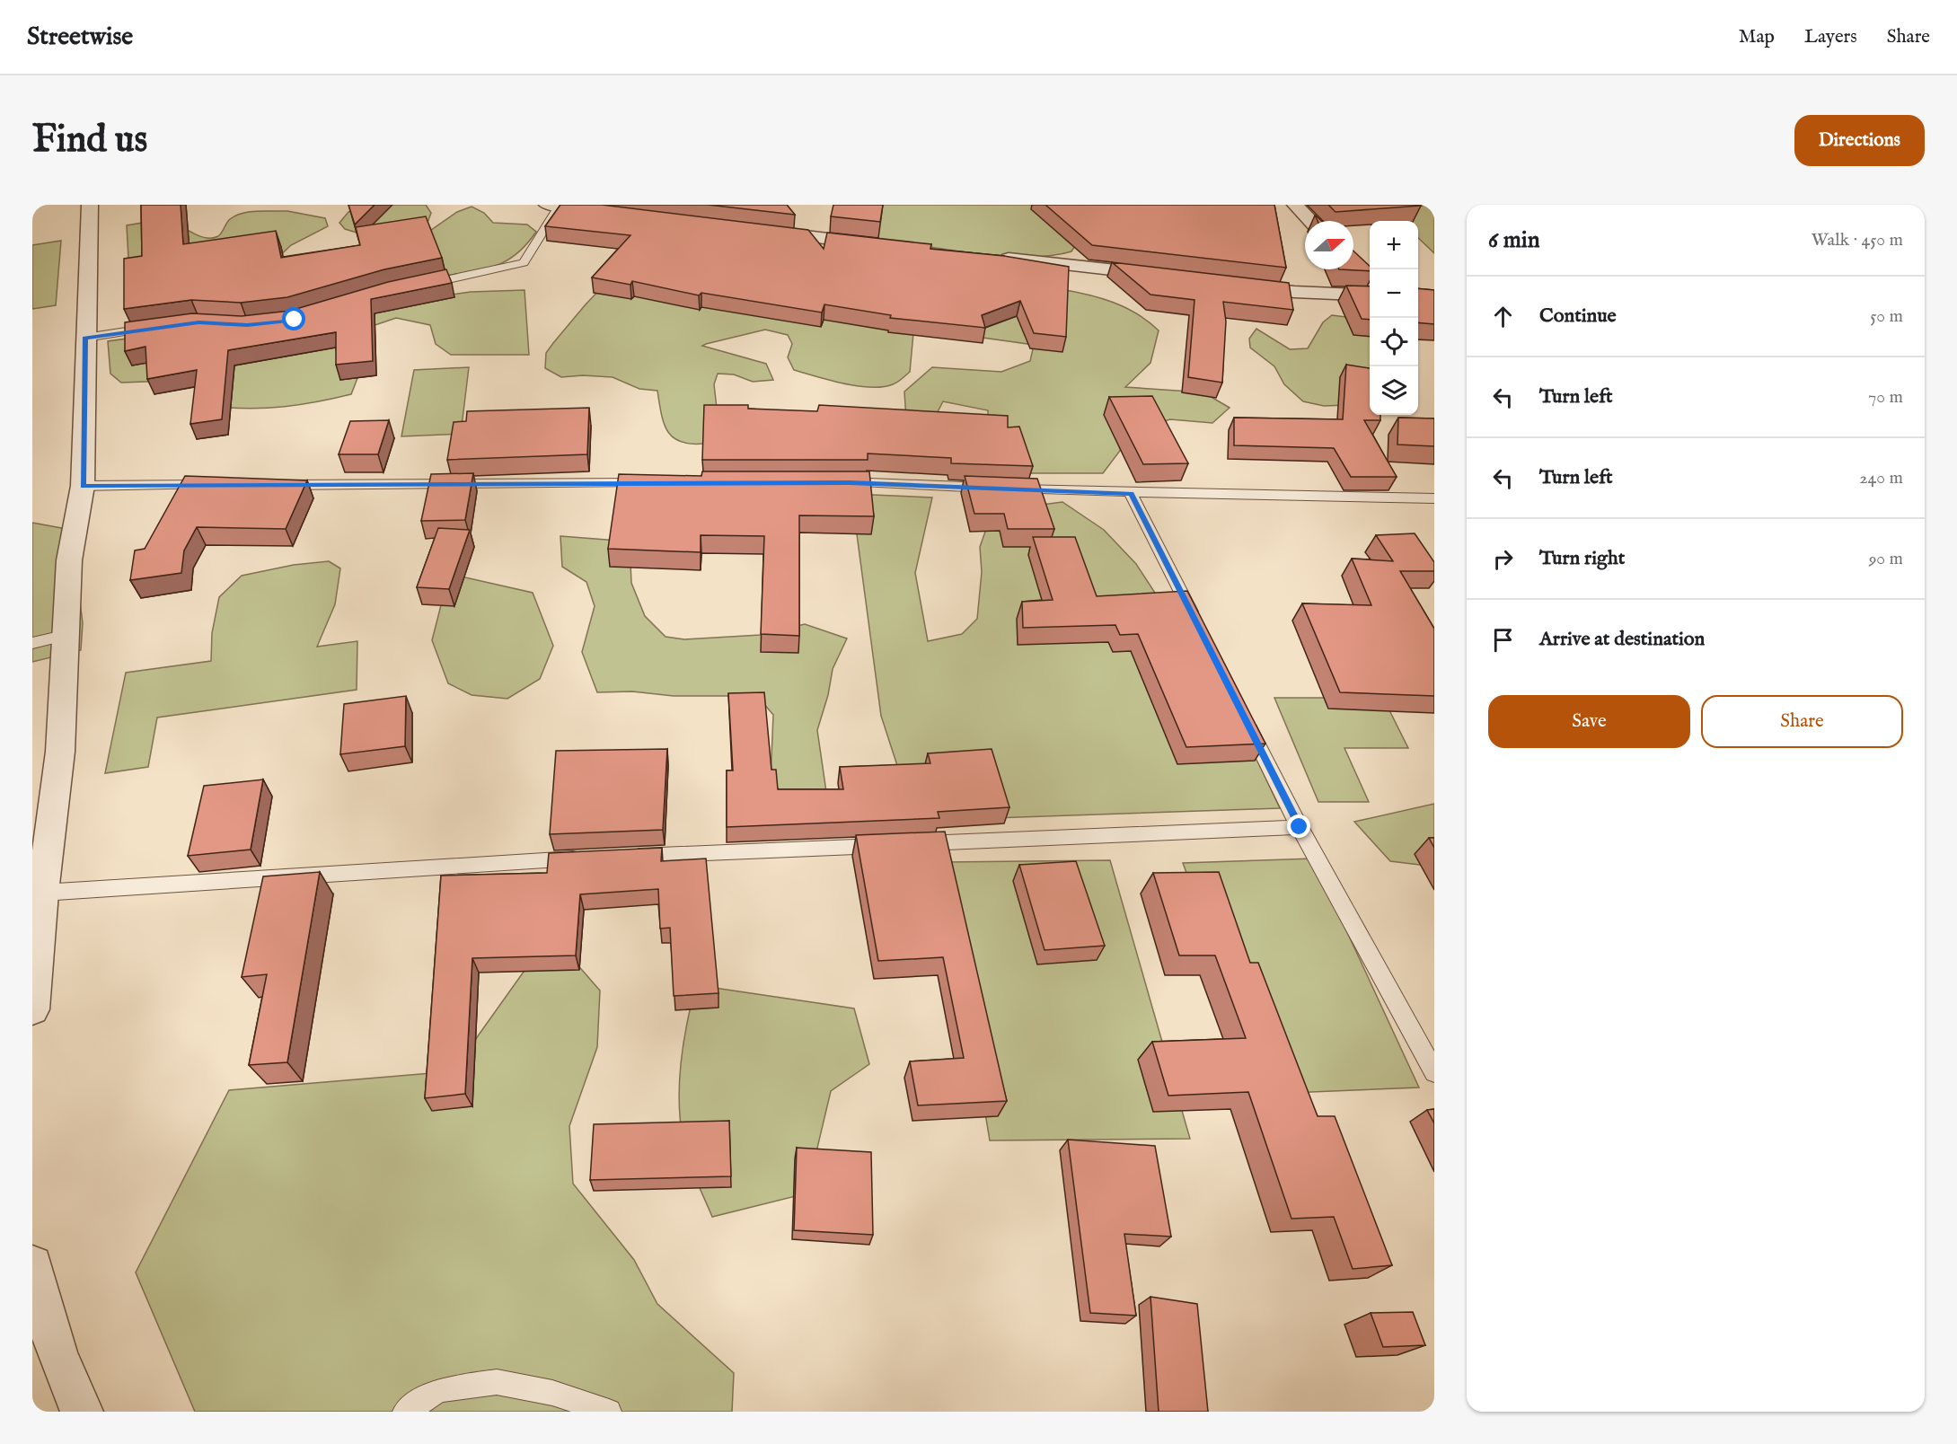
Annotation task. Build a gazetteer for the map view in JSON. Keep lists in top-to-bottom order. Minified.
{"north":"right","page":{"header":"Streetwise","nav":["Map","Layers","Share"],"buttons":["Directions",["Save","Share"]],"title":"Find us","heading":["6 min","Walk · 450 m"],"map_buttons":["+","−"],"list":[["Continue","50 m"],["Turn left","70 m"],["Turn left","240 m"],["Turn right","90 m"],"Arrive at destination"]}}
